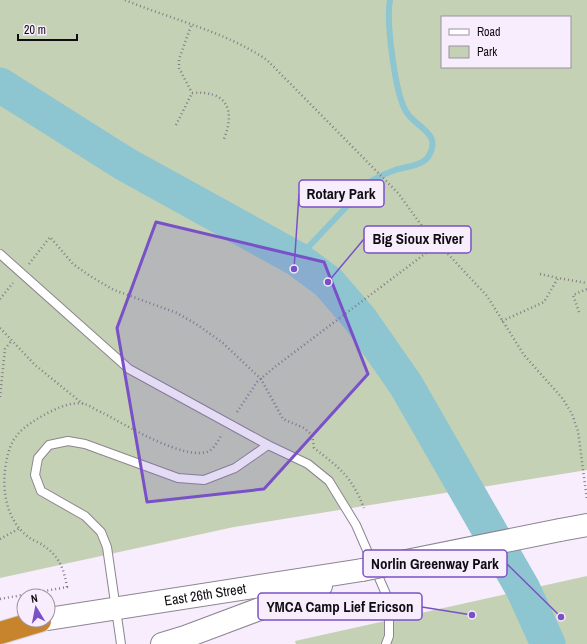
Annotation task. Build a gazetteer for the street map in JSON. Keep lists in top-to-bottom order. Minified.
{"streets":{"main road":["East 26th Street"]},"places":["Rotary Park","Big Sioux River","YMCA Camp Lief Ericson","Norlin Greenway Park"],"legend":["Road","Park"],"scale_bar":"20 m","north":"top"}
